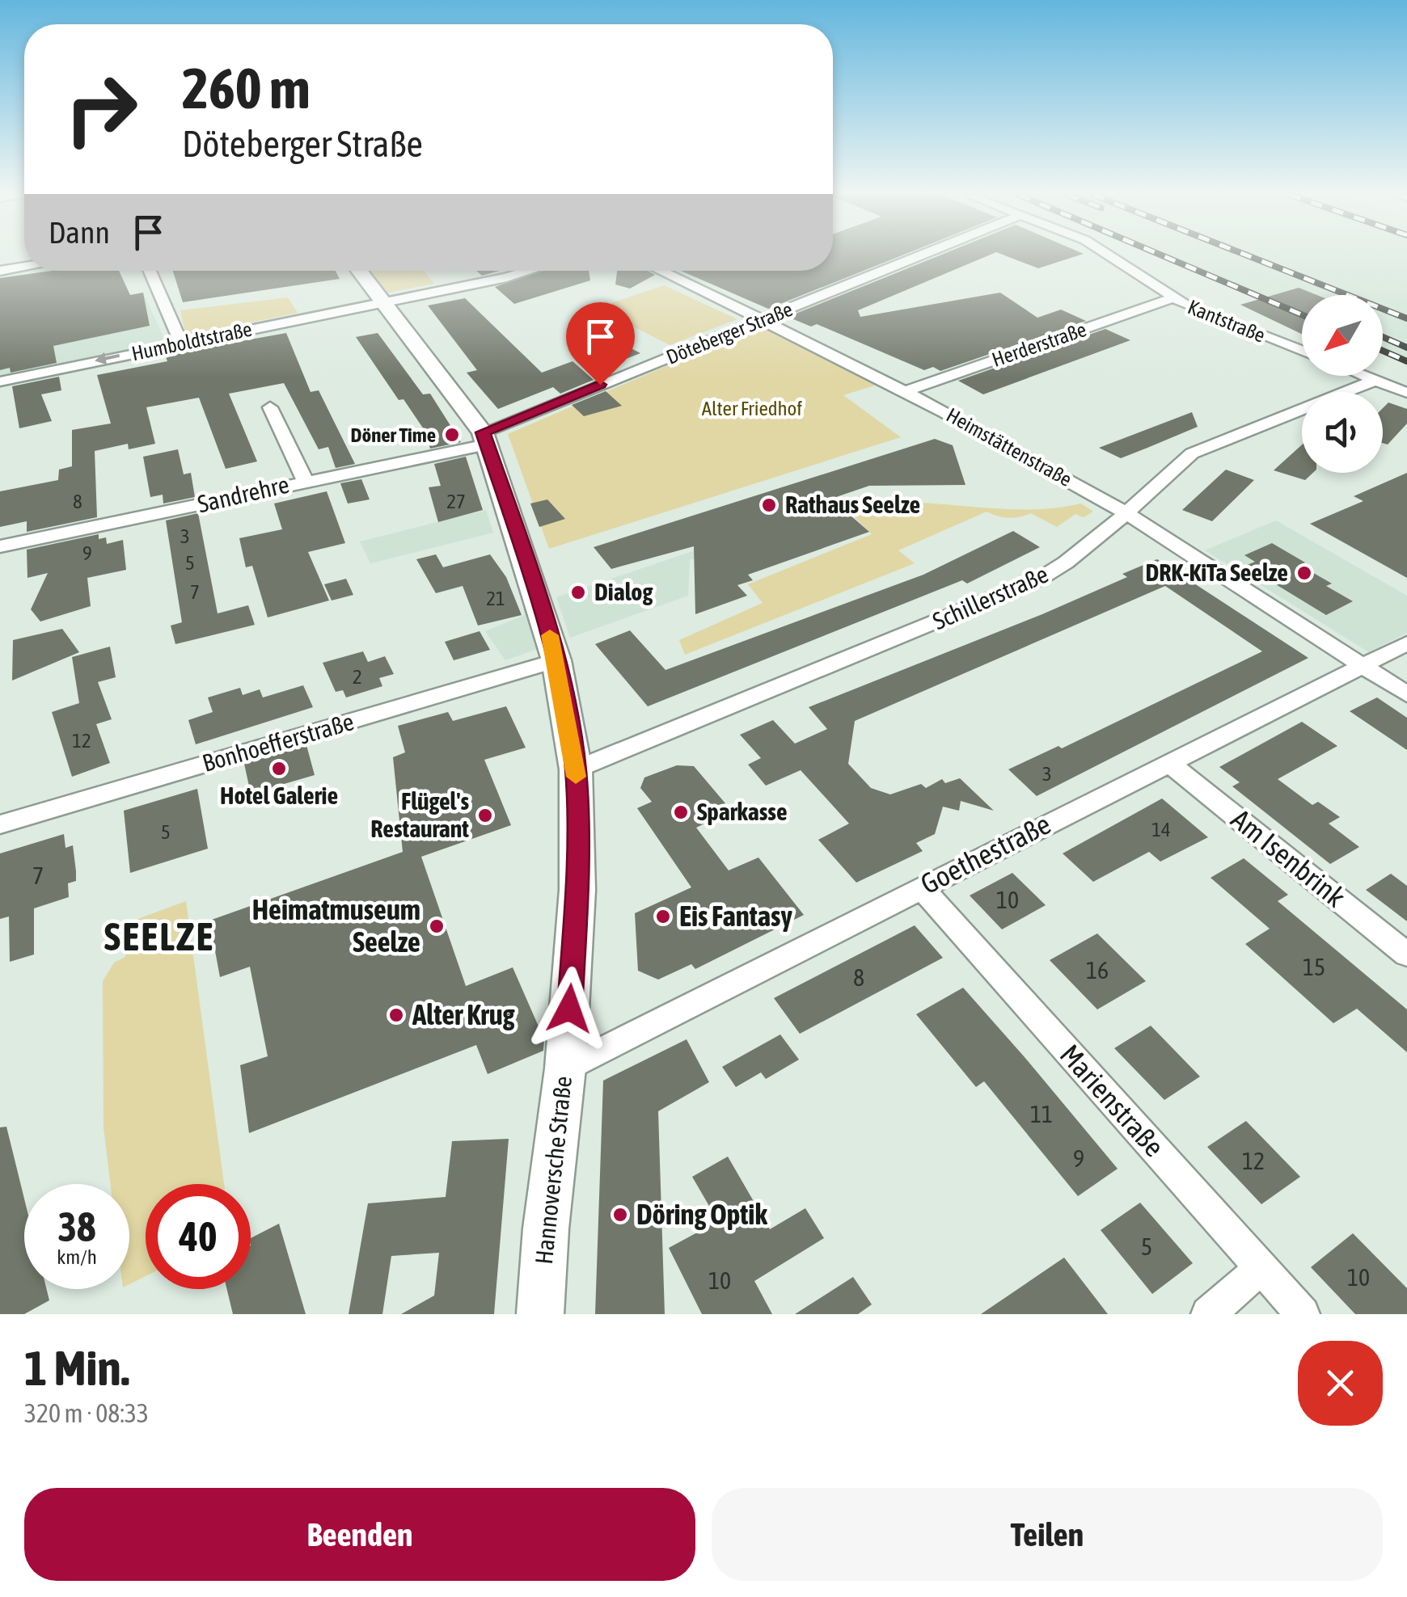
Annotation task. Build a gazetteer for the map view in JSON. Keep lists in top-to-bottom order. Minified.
{"streets":{"street":["Kantstraße","Döteberger Straße","Humboldtstraße","Herderstraße","Heimstättenstraße","Sandrehre","Schillerstraße","Bonhoefferstraße","Goethestraße","Am Isenbrink","Marienstraße","Hannoversche Straße"]},"crossings":[["Kantstraße","Herderstraße"],["Döteberger Straße","Heimstättenstraße"],["Döteberger Straße","Sandrehre"],["Döteberger Straße","Hannoversche Straße"],["Humboldtstraße","Hannoversche Straße"],["Herderstraße","Heimstättenstraße"],["Heimstättenstraße","Schillerstraße"],["Heimstättenstraße","Goethestraße"],["Sandrehre","Hannoversche Straße"],["Schillerstraße","Hannoversche Straße"],["Bonhoefferstraße","Hannoversche Straße"],["Goethestraße","Am Isenbrink"],["Goethestraße","Marienstraße"],["Goethestraße","Hannoversche Straße"]],"districts":["SEELZE"],"parks":["Alter Friedhof"],"places":["Döner Time","Rathaus Seelze","DRK-KiTa Seelze","Dialog","Hotel Galerie","Sparkasse","Flügel's Restaurant","Eis Fantasy","Heimatmuseum Seelze","Alter Krug","Döring Optik"],"house_numbers":["8","27","3","9","5","7","21","2","12","3","14","5","7","10","15","16","8","11","9","12","5","10","10"],"north":"bottom left","page":{"turn":["260 m","Döteberger Straße"],"then":"Dann","speed":"38 km/h","limit":"40","heading":["1 Min.","320 m · 08:33"],"buttons":["Beenden","Teilen"]}}
